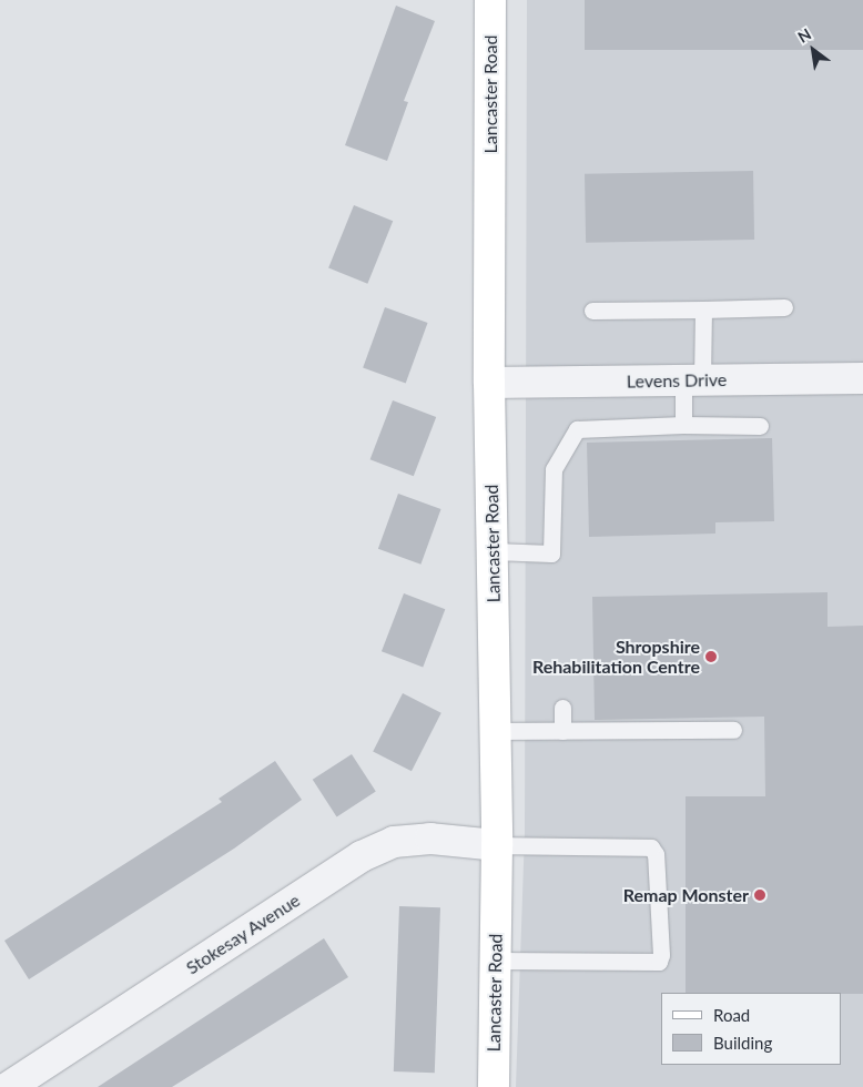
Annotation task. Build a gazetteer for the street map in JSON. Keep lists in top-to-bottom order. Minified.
{"streets":{"street":["Lancaster Road","Levens Drive","Stokesay Avenue"]},"crossings":[["Lancaster Road","Levens Drive"],["Lancaster Road","Stokesay Avenue"]],"places":["Shropshire Rehabilitation Centre","Remap Monster"],"legend":["Road","Building"],"north":"top left"}
